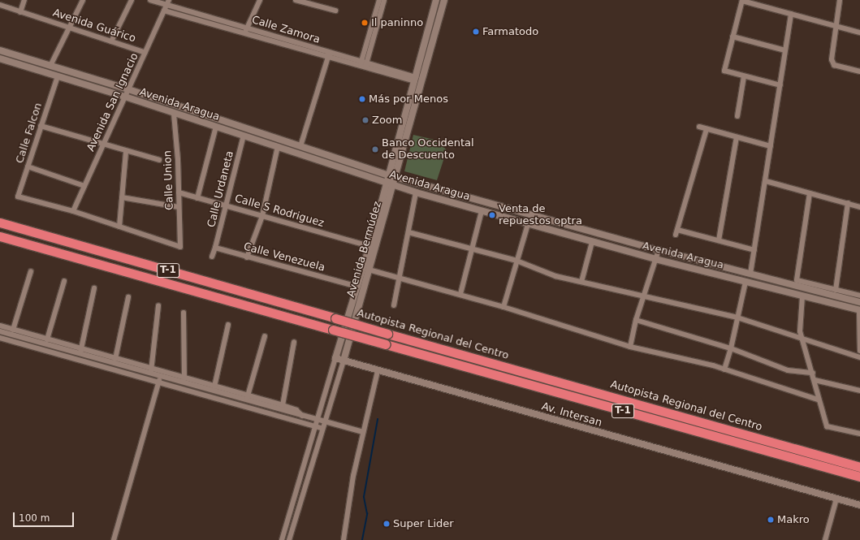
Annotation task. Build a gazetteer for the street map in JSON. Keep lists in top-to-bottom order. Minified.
{"streets":{"highway":["T-1","Autopista Regional del Centro"],"street":["Avenida Guárico","Calle Zamora","Avenida San Ignacio","Avenida Aragua","Calle Falcon","Calle Union","Calle Urdaneta","Calle S Rodriguez","Avenida Bermúdez","Calle Venezuela","Av. Intersan"]},"crossings":[["Avenida Guárico","Avenida San Ignacio"],["Calle Zamora","Avenida San Ignacio"],["Calle Zamora","Avenida Bermúdez"],["Avenida San Ignacio","Avenida Aragua"],["Avenida San Ignacio","Calle Falcon"],["Avenida Aragua","Calle Falcon"],["Avenida Aragua","Calle Union"],["Avenida Aragua","Calle Urdaneta"],["Avenida Aragua","Avenida Bermúdez"],["Calle Union","Calle S Rodriguez"],["Calle Urdaneta","Calle S Rodriguez"],["Calle Urdaneta","Calle Venezuela"],["Calle S Rodriguez","Avenida Bermúdez"],["Avenida Bermúdez","Calle Venezuela"],["Avenida Bermúdez","Av. Intersan"]],"places":["Il paninno","Farmatodo","Más por Menos","Zoom","Banco Occidental de Descuento","Venta de repuestos optra","Makro","Super Lider"],"scale_bar":"100 m"}
